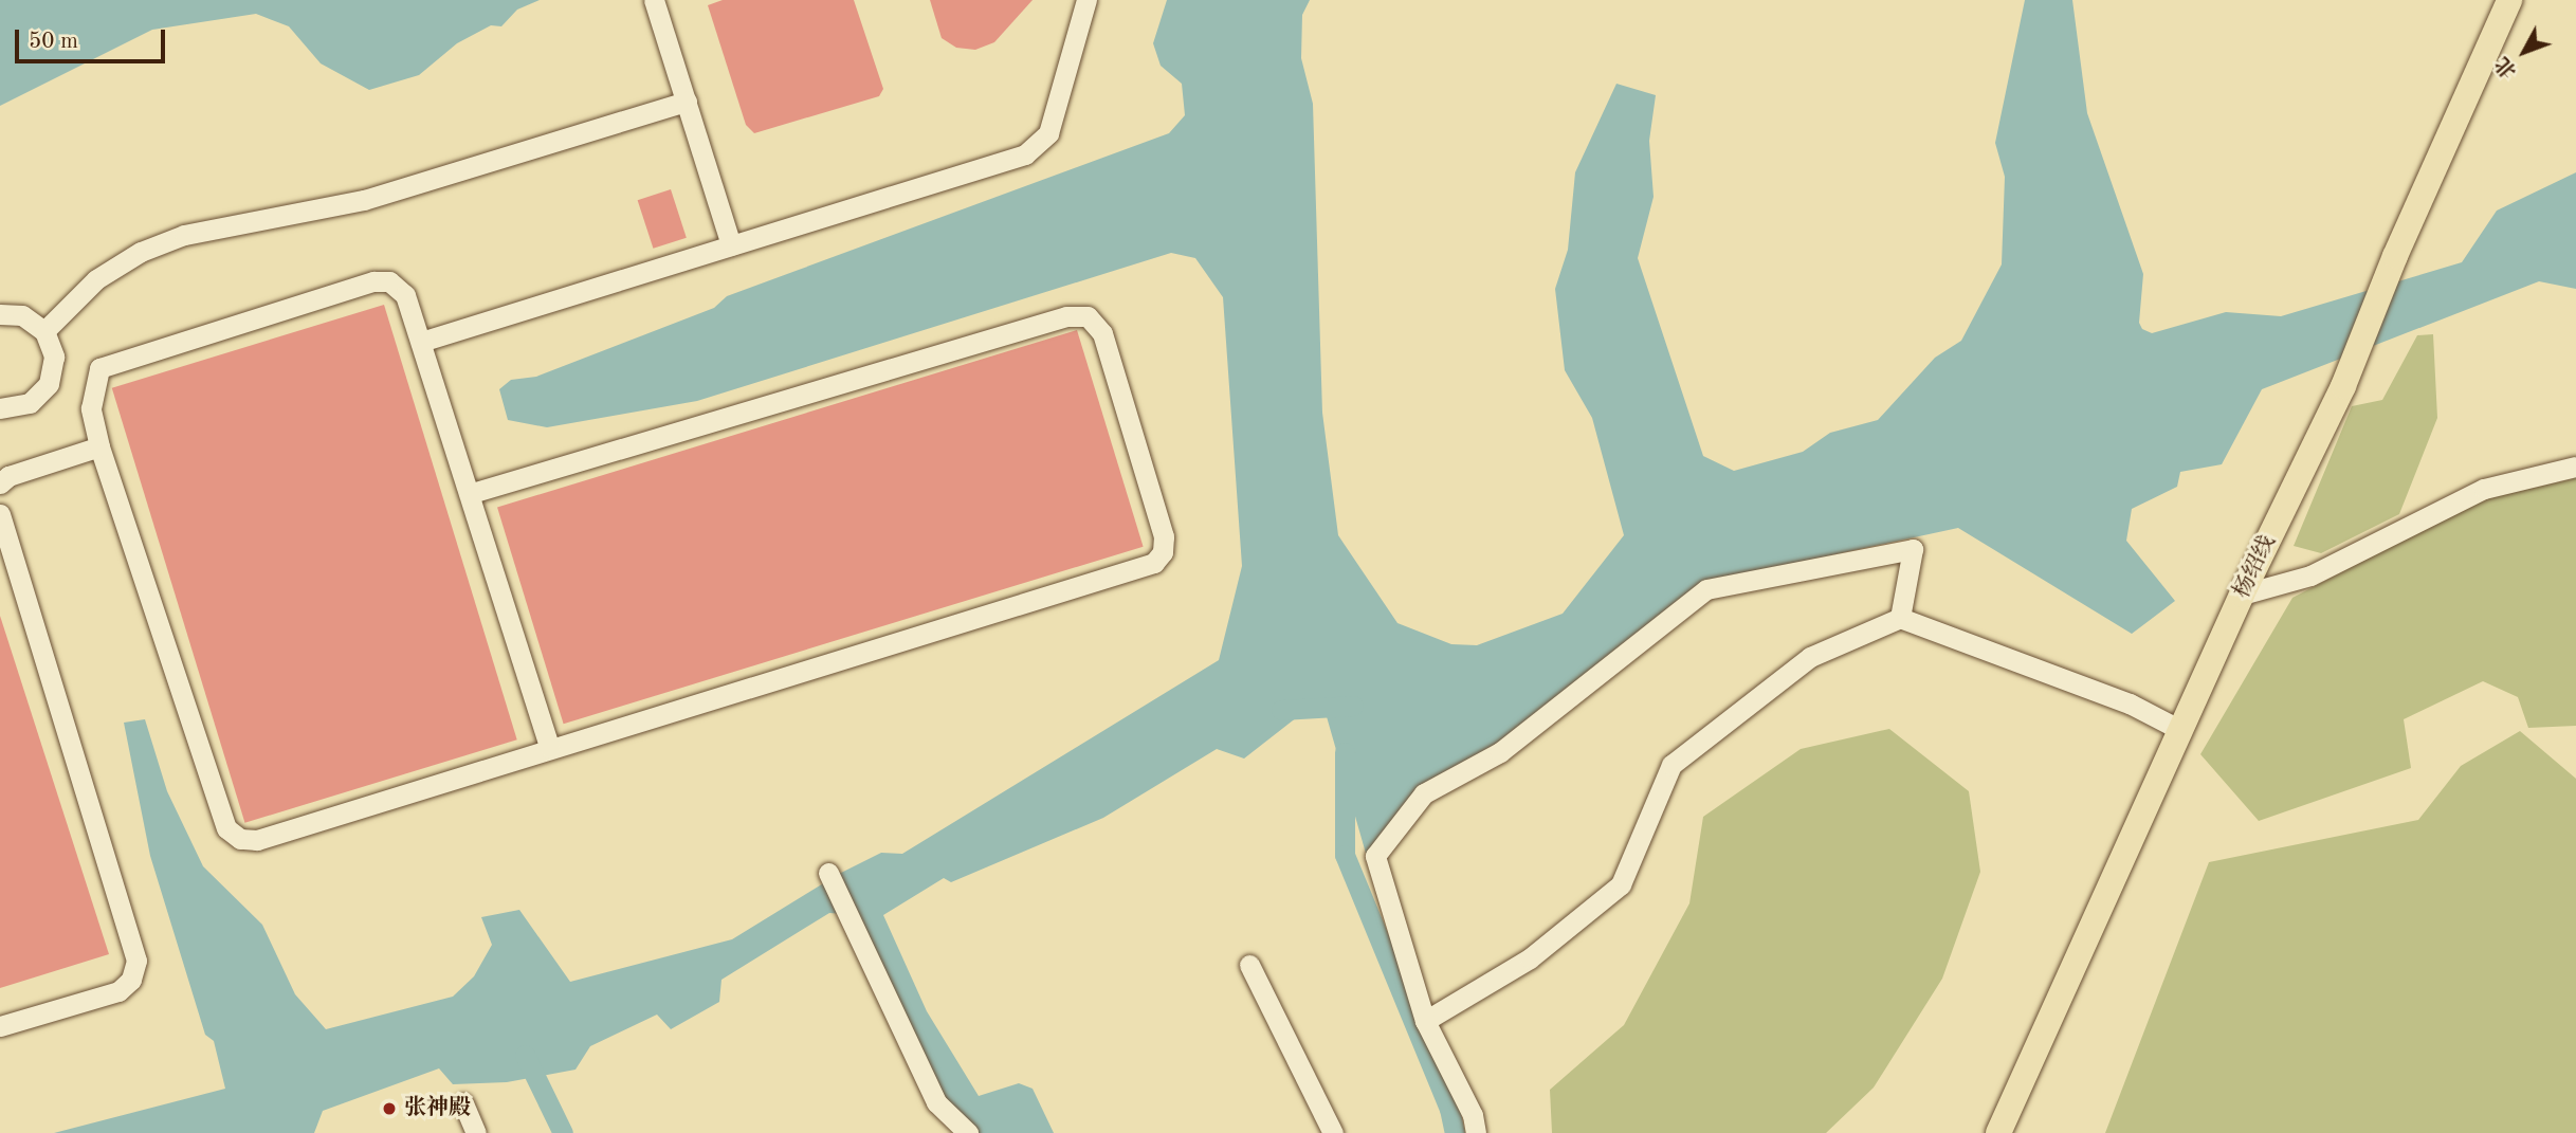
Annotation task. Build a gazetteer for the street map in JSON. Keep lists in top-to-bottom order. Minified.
{"streets":{"main road":["杨绍线"]},"places":["张神殿"],"scale_bar":"50 m","north":"bottom left"}
